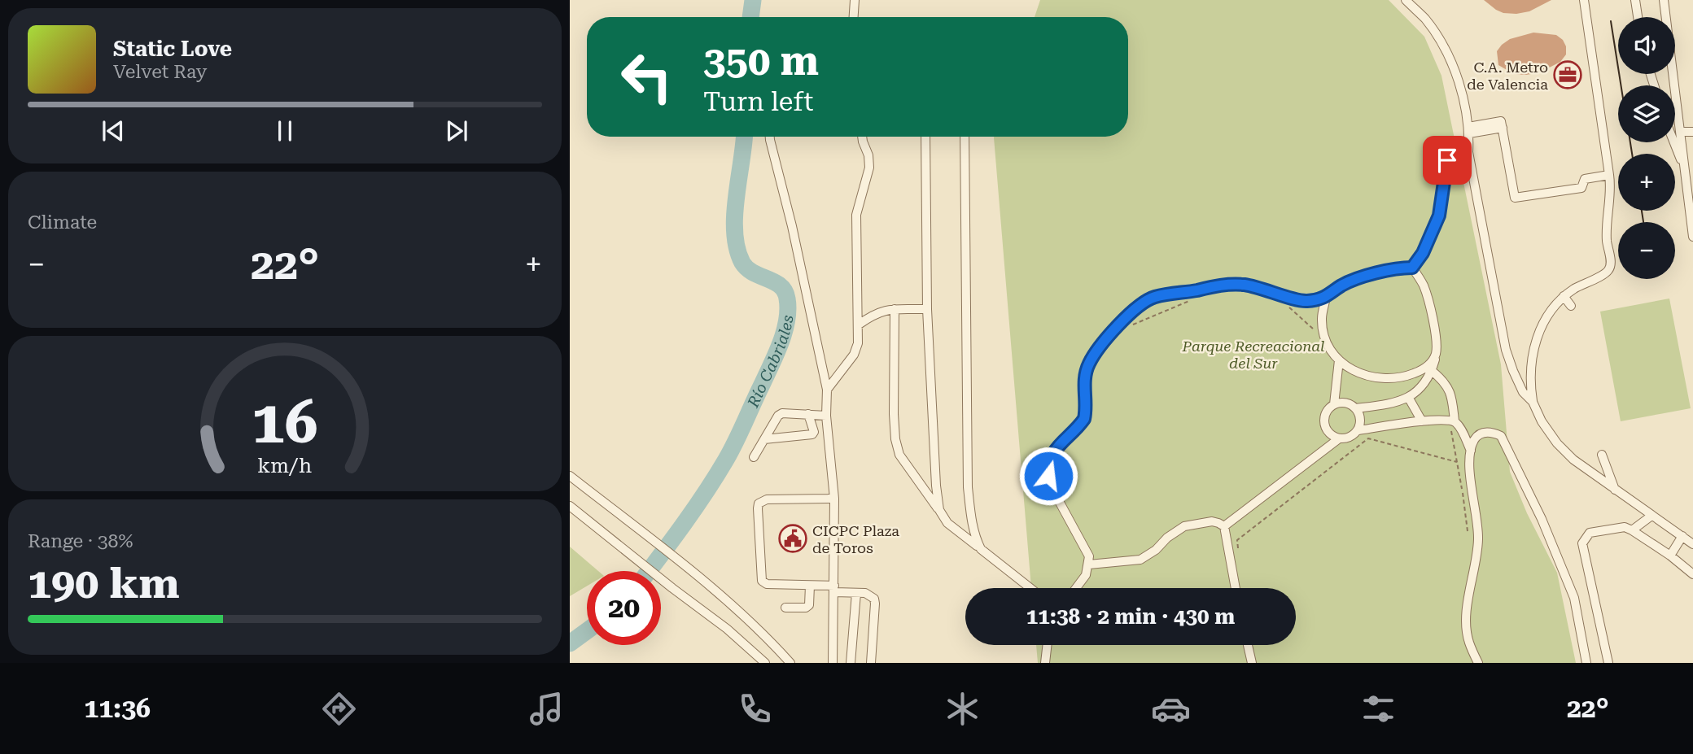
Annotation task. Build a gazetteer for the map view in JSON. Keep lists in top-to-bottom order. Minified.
{"water":["Río Cabriales"],"parks":["Parque Recreacional del Sur"],"places":{"office":["C.A. Metro de Valencia"],"public building":["CICPC Plaza de Toros"]},"page":{"map_buttons":["+","−"],"turn":["350 m","Turn left"],"song":["Static Love","Velvet Ray"],"tile":["Climate",["Range · 38%","190 km"]],"heat":["−","22°","+"],"limit":"20","trip":"11:38 · 2 min · 430 m","tabs":["11:36","22°"],"gauge":["16","km/h"]}}
